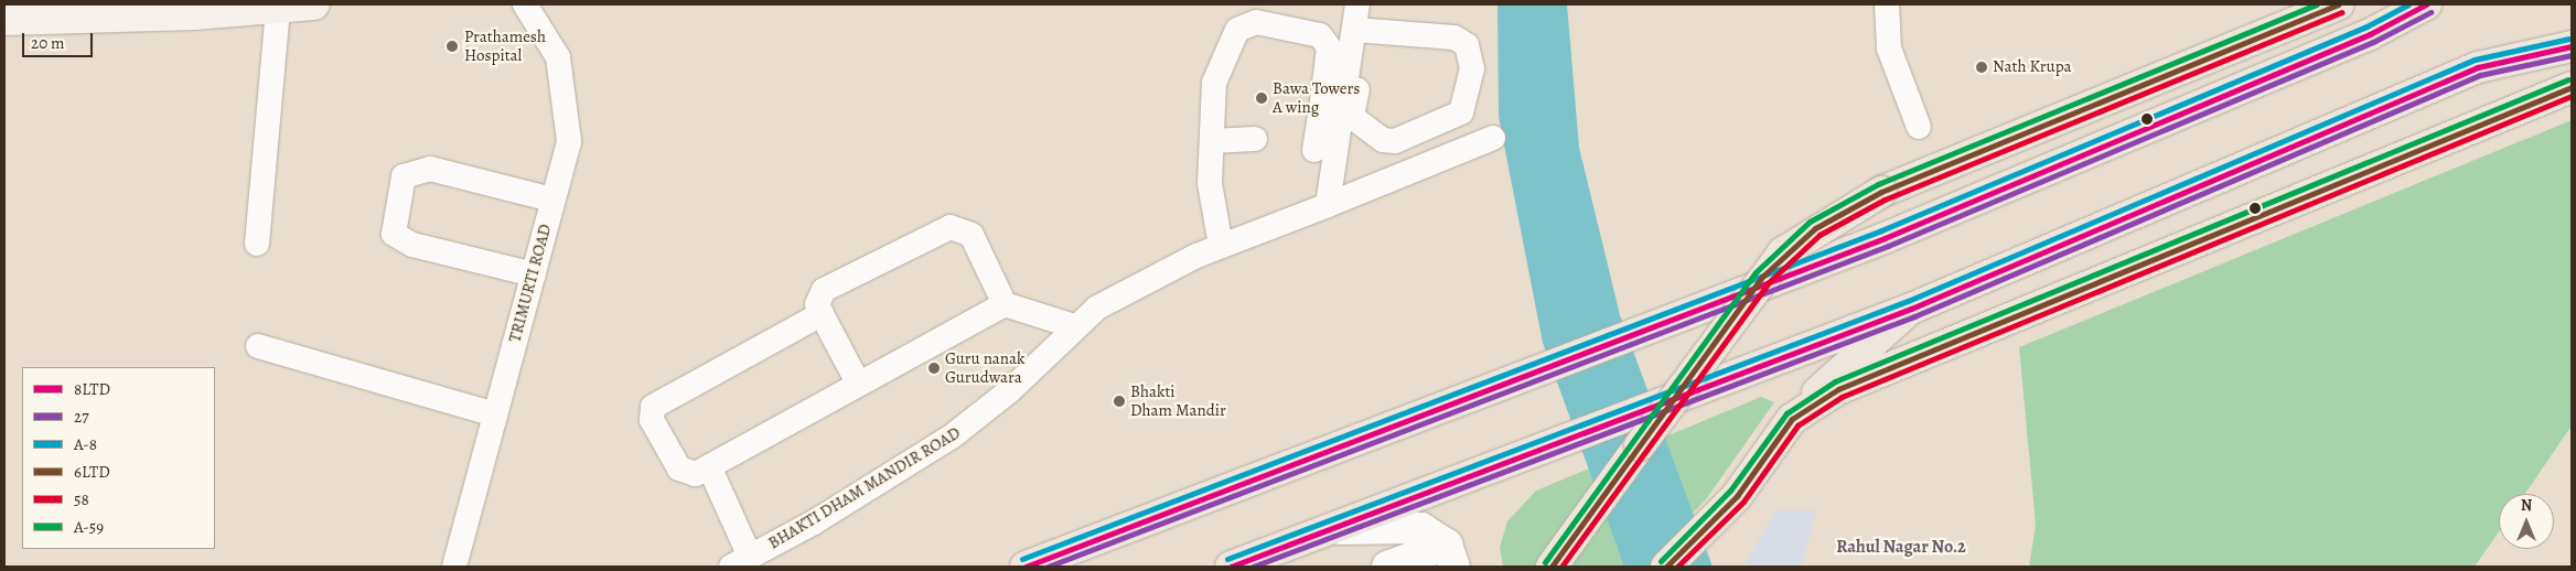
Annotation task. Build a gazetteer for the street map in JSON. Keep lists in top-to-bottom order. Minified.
{"streets":{"street":["TRIMURTI ROAD","BHAKTI DHAM MANDIR ROAD"]},"districts":["Rahul Nagar No.2"],"places":["Prathamesh Hospital","Nath Krupa","Bawa Towers A wing","Guru nanak Gurudwara","Bhakti Dham Mandir"],"lines":["transit line 8LTD","transit line A-8","transit line 6LTD","transit line A-59","transit line 27","transit line 58"],"legend":["8LTD","27","A-8","6LTD","58","A-59"],"scale_bar":"20 m","north":"top"}
